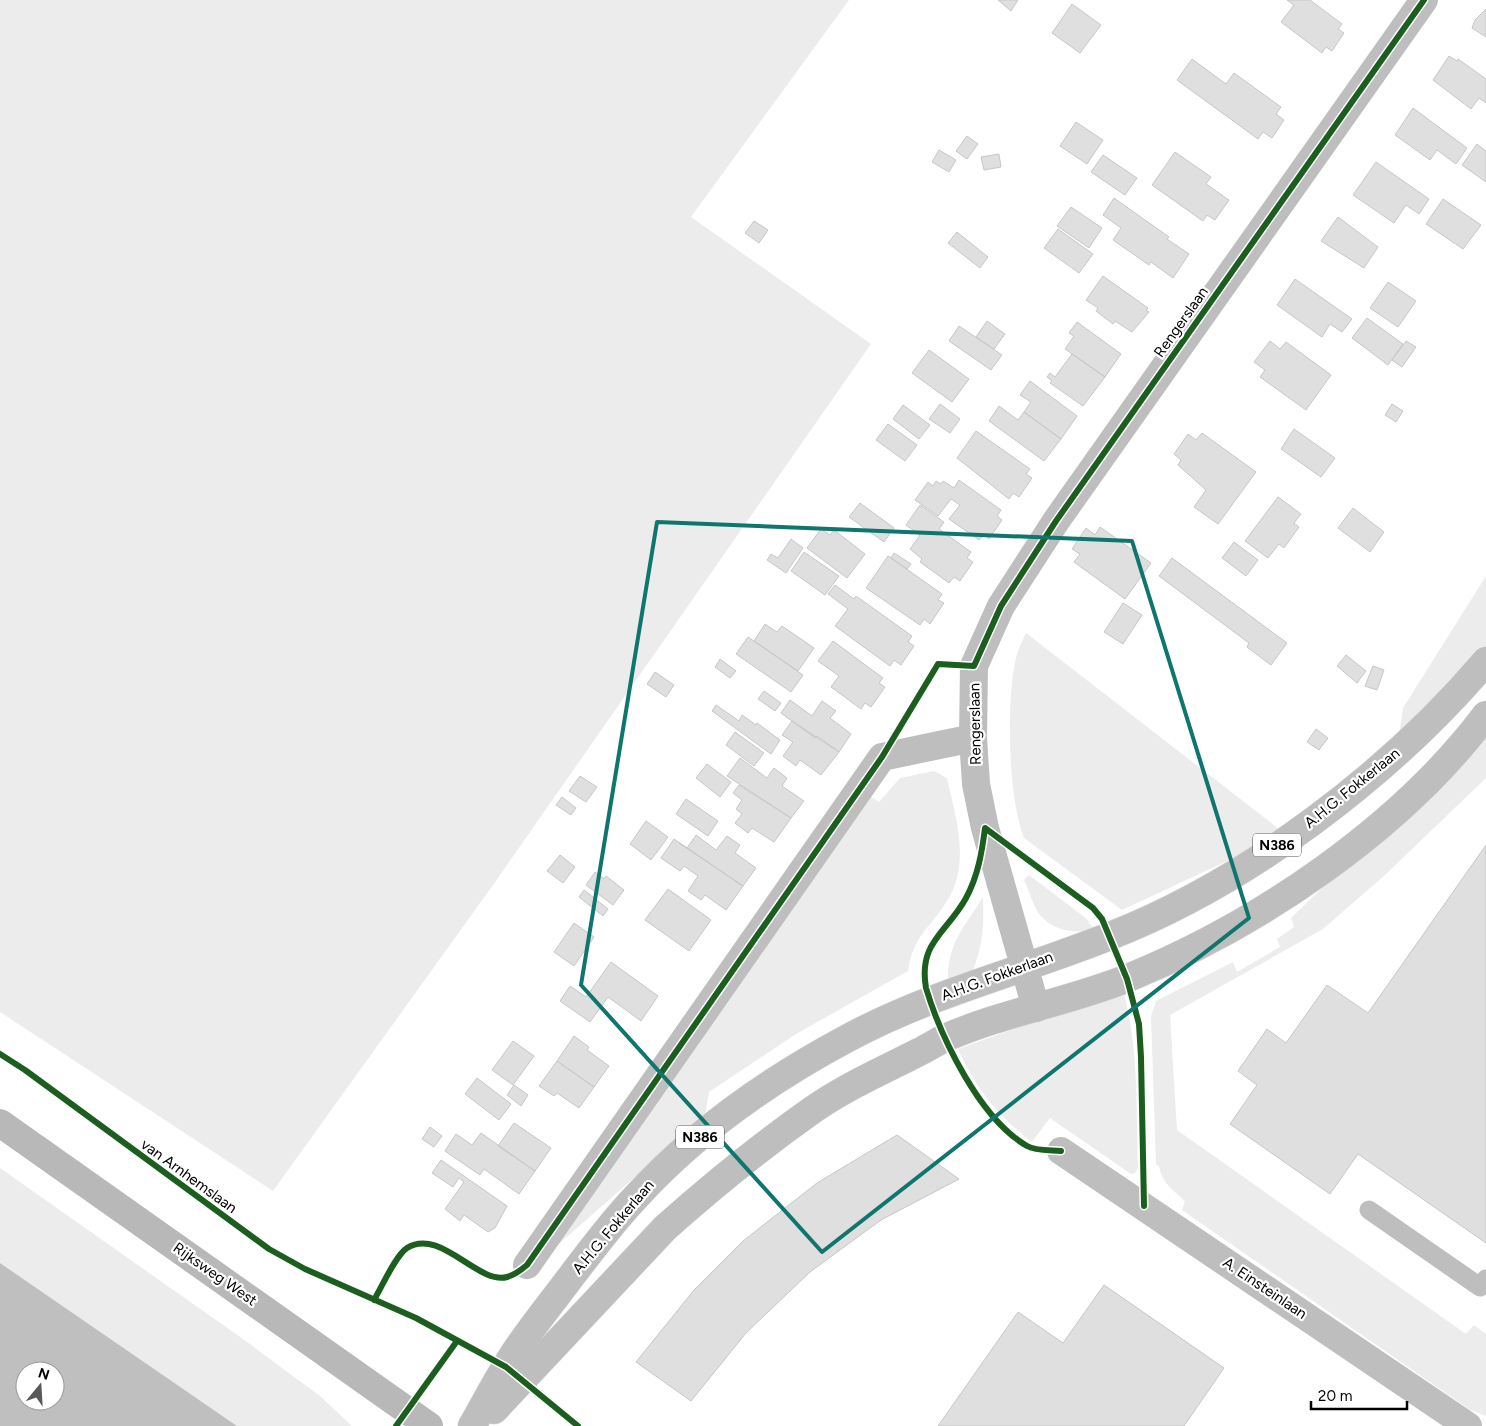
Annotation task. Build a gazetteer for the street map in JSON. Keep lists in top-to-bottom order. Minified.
{"streets":{"main road":["Rengerslaan","A.H.G. Fokkerlaan","N386","Rijksweg West","A. Einsteinlaan"],"cycle path":["van Arnhemslaan"]},"crossings":[["Rengerslaan","A.H.G. Fokkerlaan"]],"scale_bar":"20 m","north":"top"}
